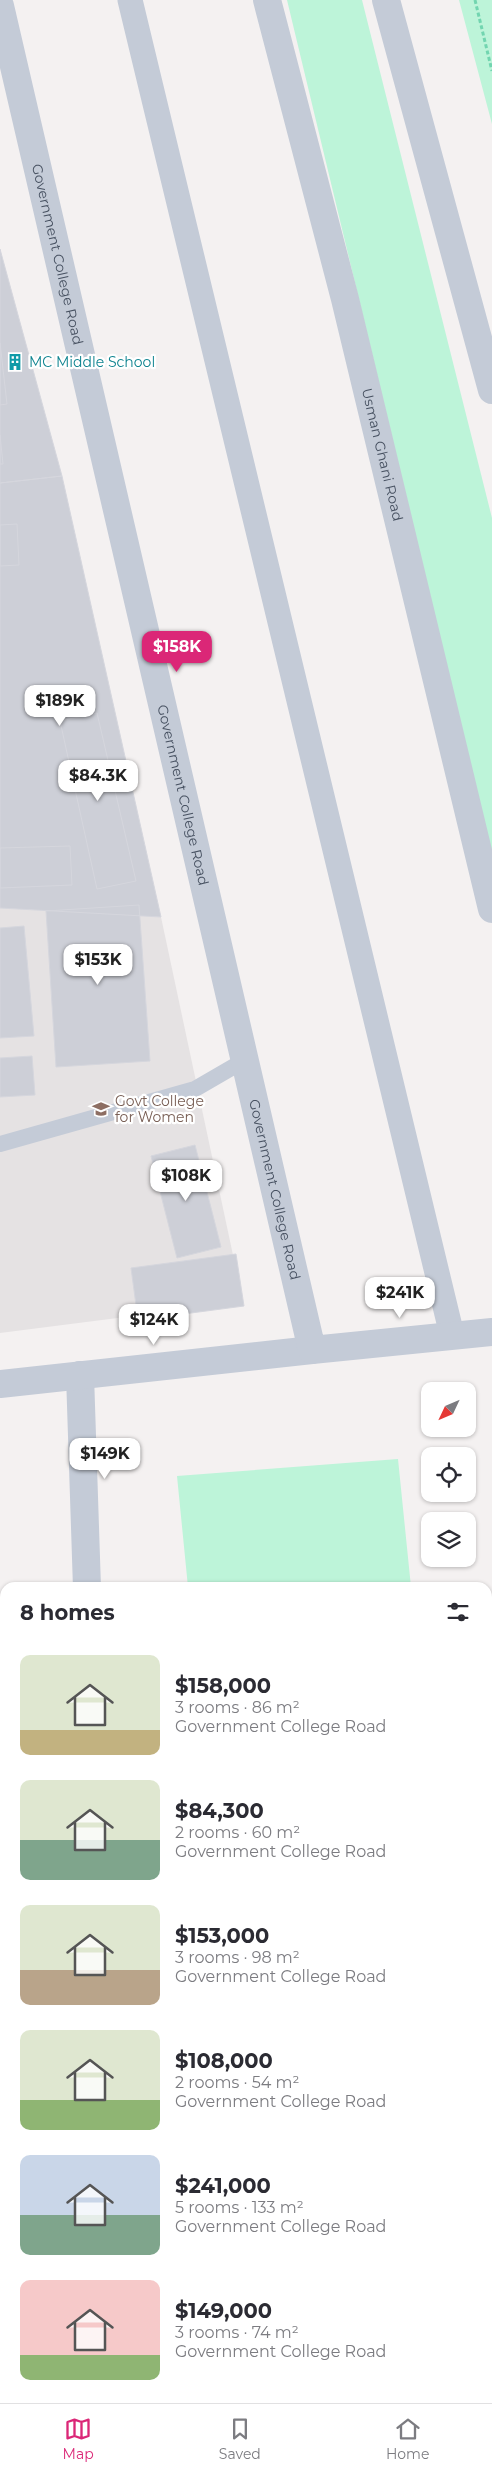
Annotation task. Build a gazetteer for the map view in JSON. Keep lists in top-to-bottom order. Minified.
{"streets":{"street":["Government College Road","Usman Ghani Road"]},"places":{"building":["MC Middle School"],"school or university":["Govt College for Women"]},"north":"bottom left","page":{"price":["$158K","$189K","$84.3K","$153K","$108K","$241K","$124K","$149K"],"heading":"8 homes","list":[{"name":"$158,000","note":"3 rooms · 86 m² · Government College Road"},{"name":"$84,300","note":"2 rooms · 60 m² · Government College Road"},{"name":"$153,000","note":"3 rooms · 98 m² · Government College Road"},{"name":"$108,000","note":"2 rooms · 54 m² · Government College Road"},{"name":"$241,000","note":"5 rooms · 133 m² · Government College Road"},{"name":"$149,000","note":"3 rooms · 74 m² · Government College Road"}],"tabs":["Map","Saved","Home"]}}
